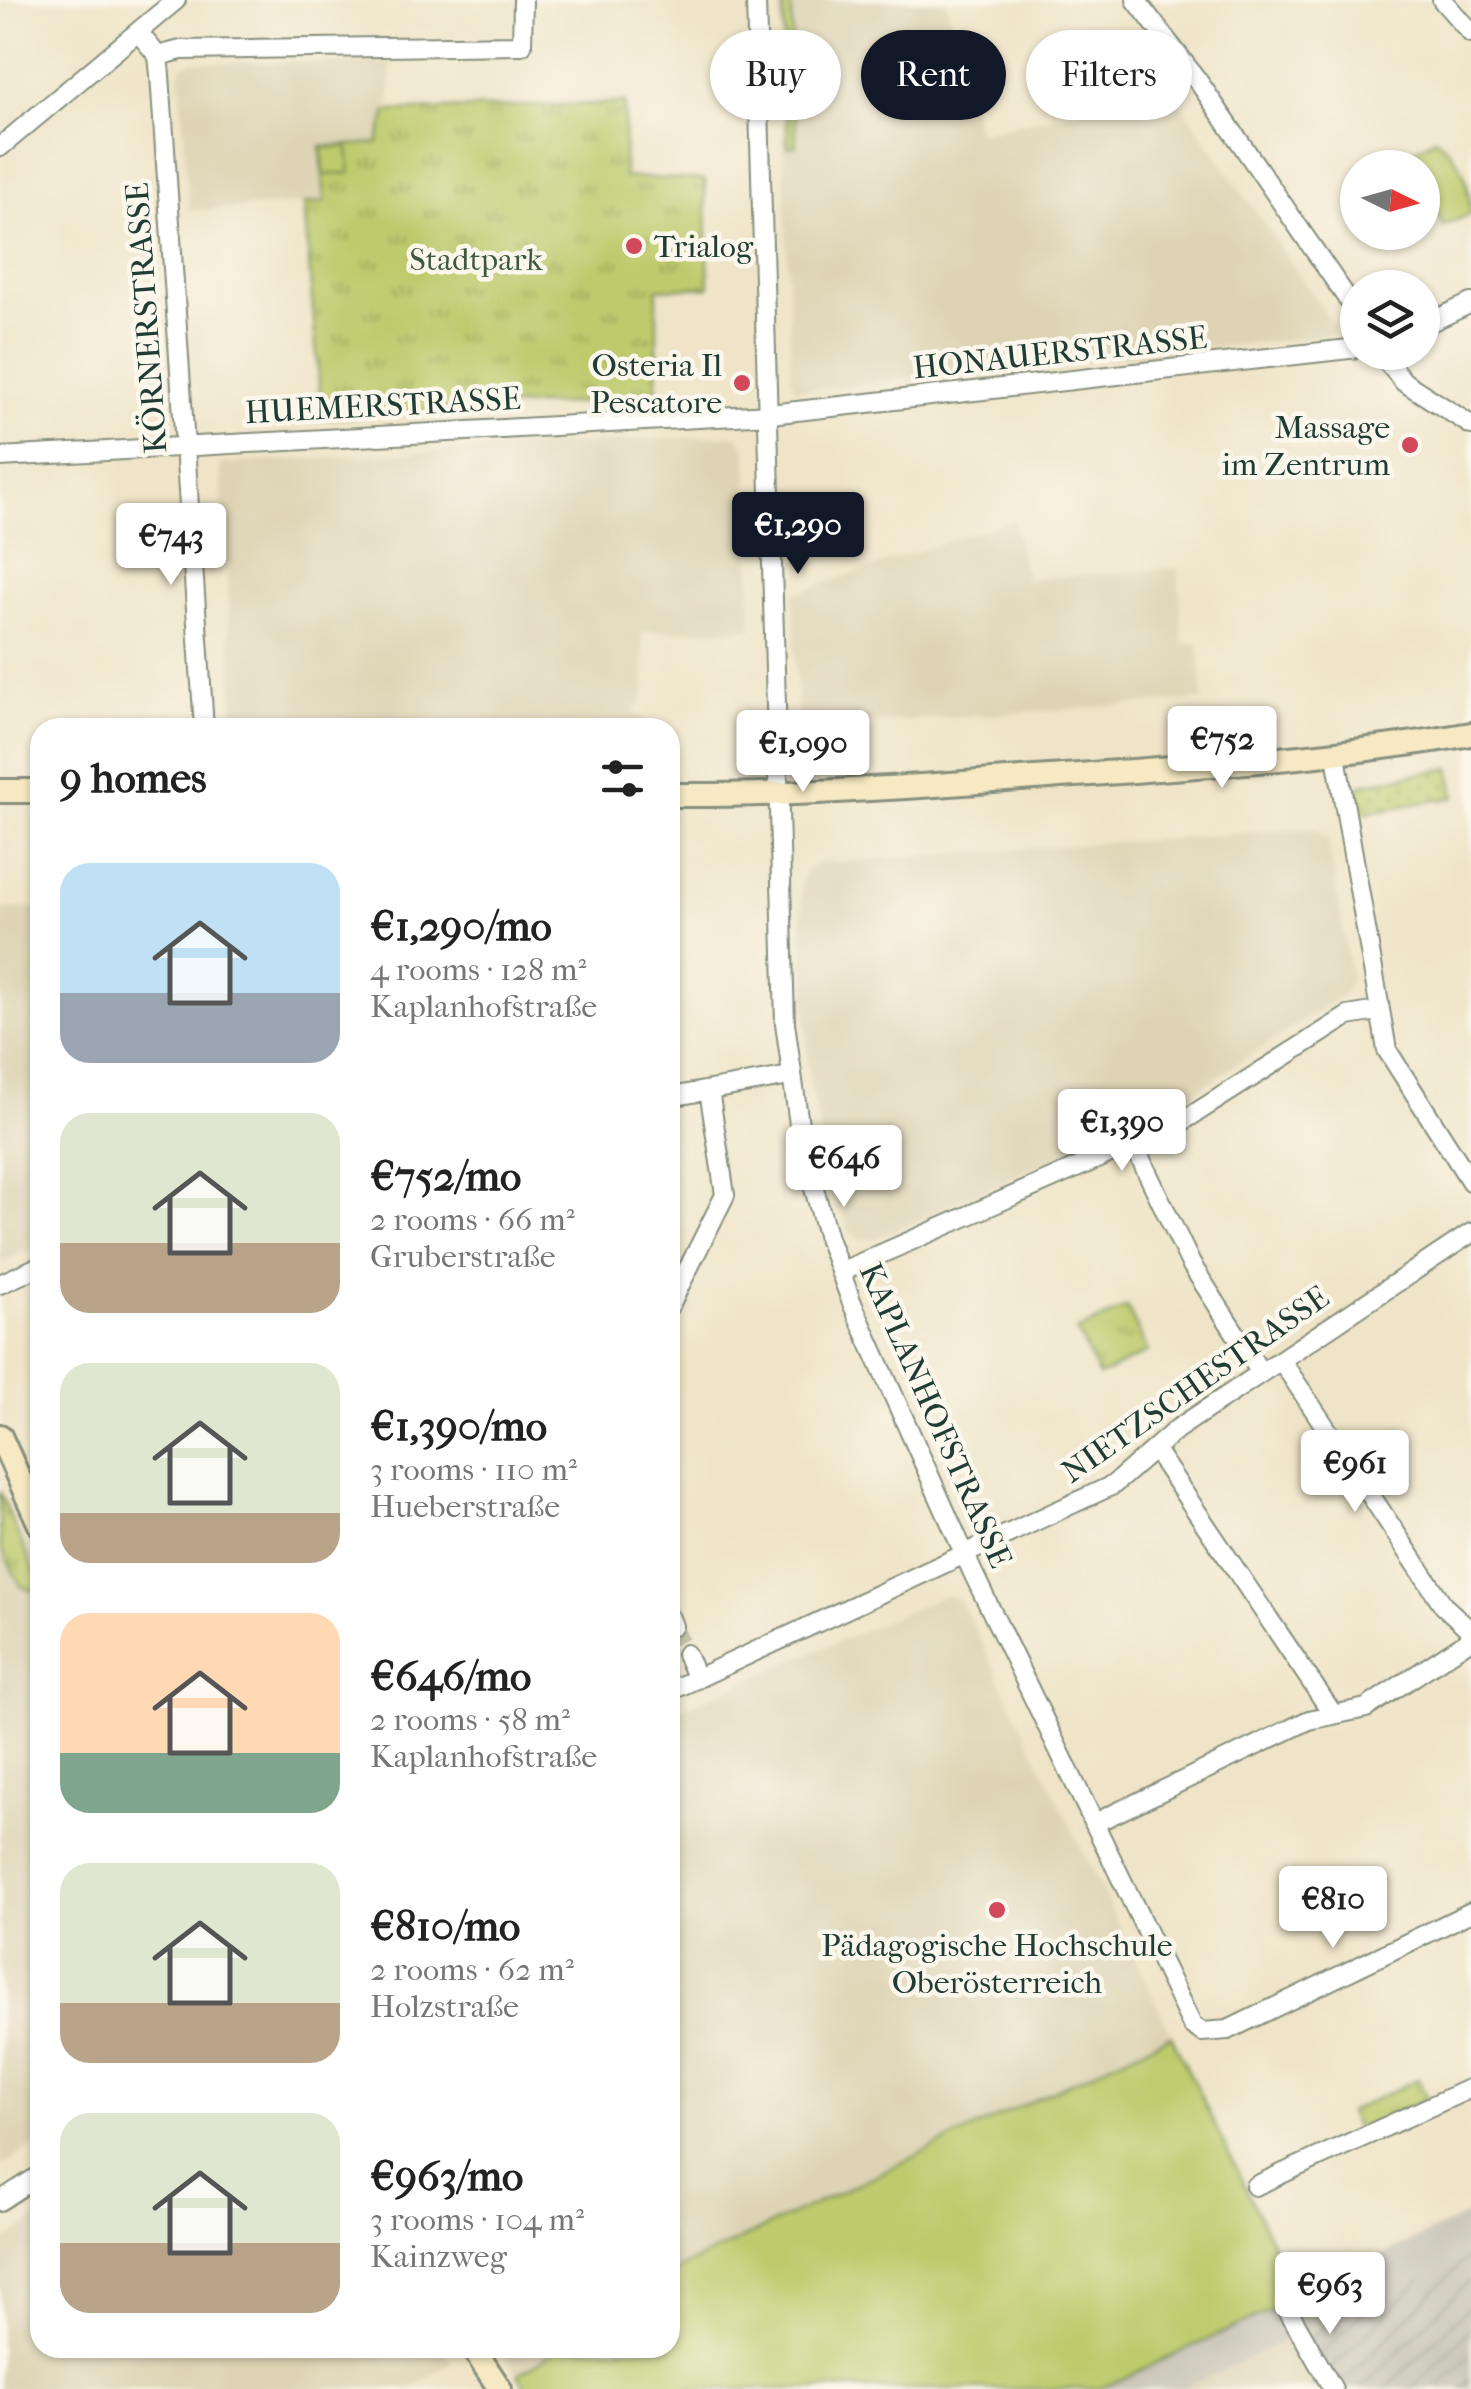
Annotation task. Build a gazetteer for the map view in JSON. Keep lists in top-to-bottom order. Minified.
{"streets":{"street":["KÖRNERSTRASSE","HONAUERSTRASSE","HUEMERSTRASSE","NIETZSCHESTRASSE","KAPLANHOFSTRASSE"]},"crossings":[["KÖRNERSTRASSE","HUEMERSTRASSE"],["HONAUERSTRASSE","HUEMERSTRASSE"],["HONAUERSTRASSE","KAPLANHOFSTRASSE"],["HUEMERSTRASSE","KAPLANHOFSTRASSE"],["NIETZSCHESTRASSE","KAPLANHOFSTRASSE"]],"parks":["Stadtpark"],"places":["Trialog","Osteria Il Pescatore","Massage im Zentrum","Pädagogische Hochschule Oberösterreich"],"north":"right","page":{"chip":["Buy","Rent","Filters"],"price":["€1,290","€743","€752","€1,090","€1,390","€646","€961","€810","€963"],"heading":"9 homes","list":[{"name":"€1,290/mo","note":"4 rooms · 128 m² · Kaplanhofstraße"},{"name":"€752/mo","note":"2 rooms · 66 m² · Gruberstraße"},{"name":"€1,390/mo","note":"3 rooms · 110 m² · Hueberstraße"},{"name":"€646/mo","note":"2 rooms · 58 m² · Kaplanhofstraße"},{"name":"€810/mo","note":"2 rooms · 62 m² · Holzstraße"},{"name":"€963/mo","note":"3 rooms · 104 m² · Kainzweg"}]}}
